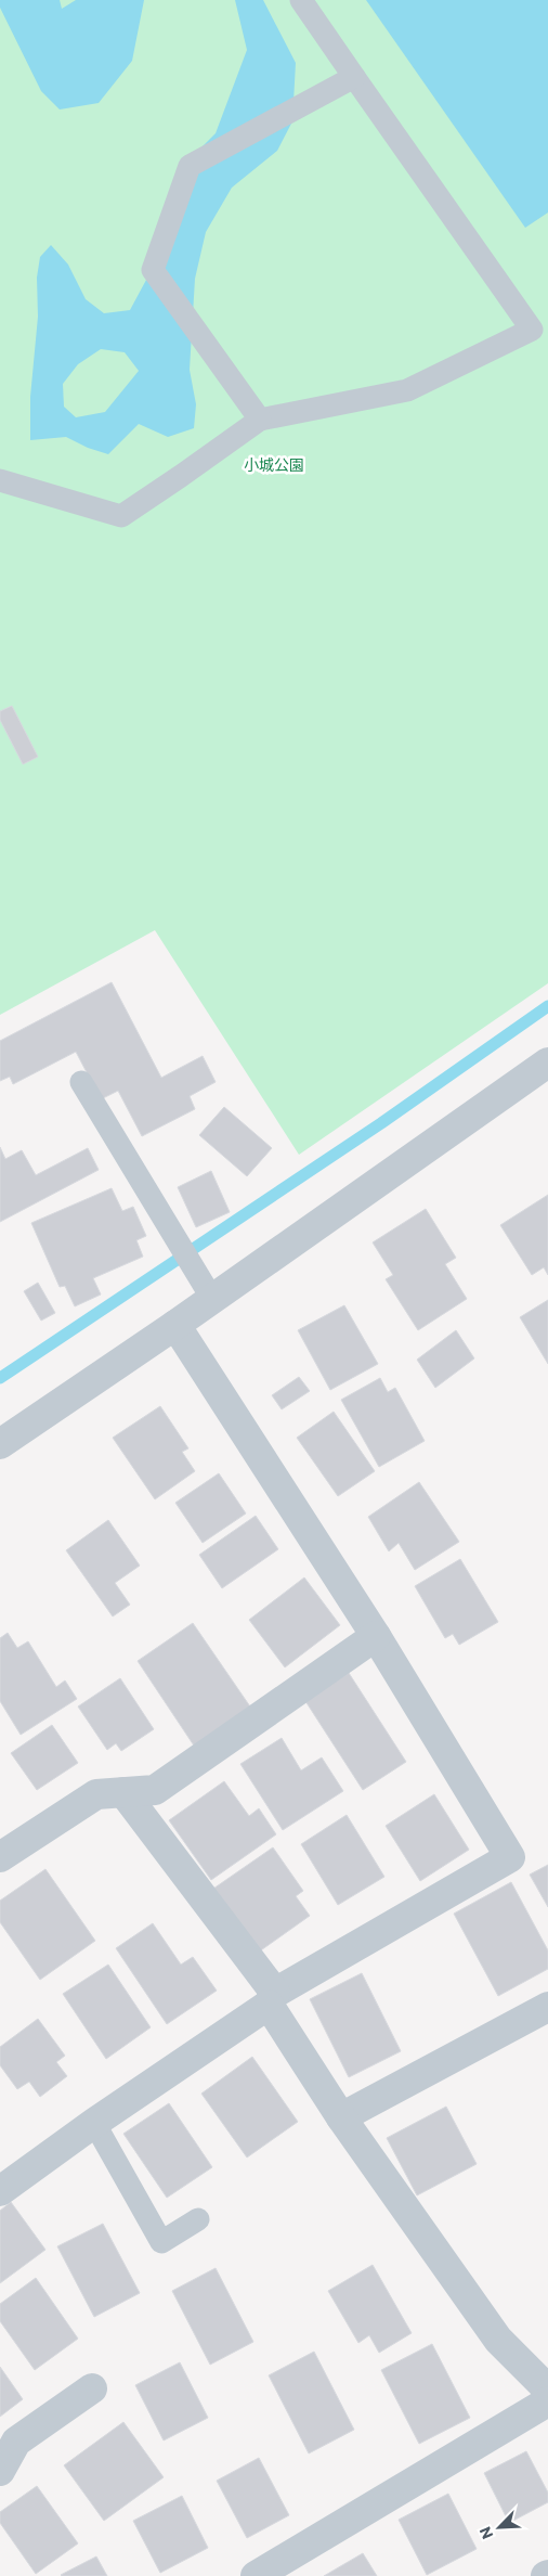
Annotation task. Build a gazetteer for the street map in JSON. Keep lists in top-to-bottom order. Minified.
{"parks":["小城公園"],"north":"bottom left"}
